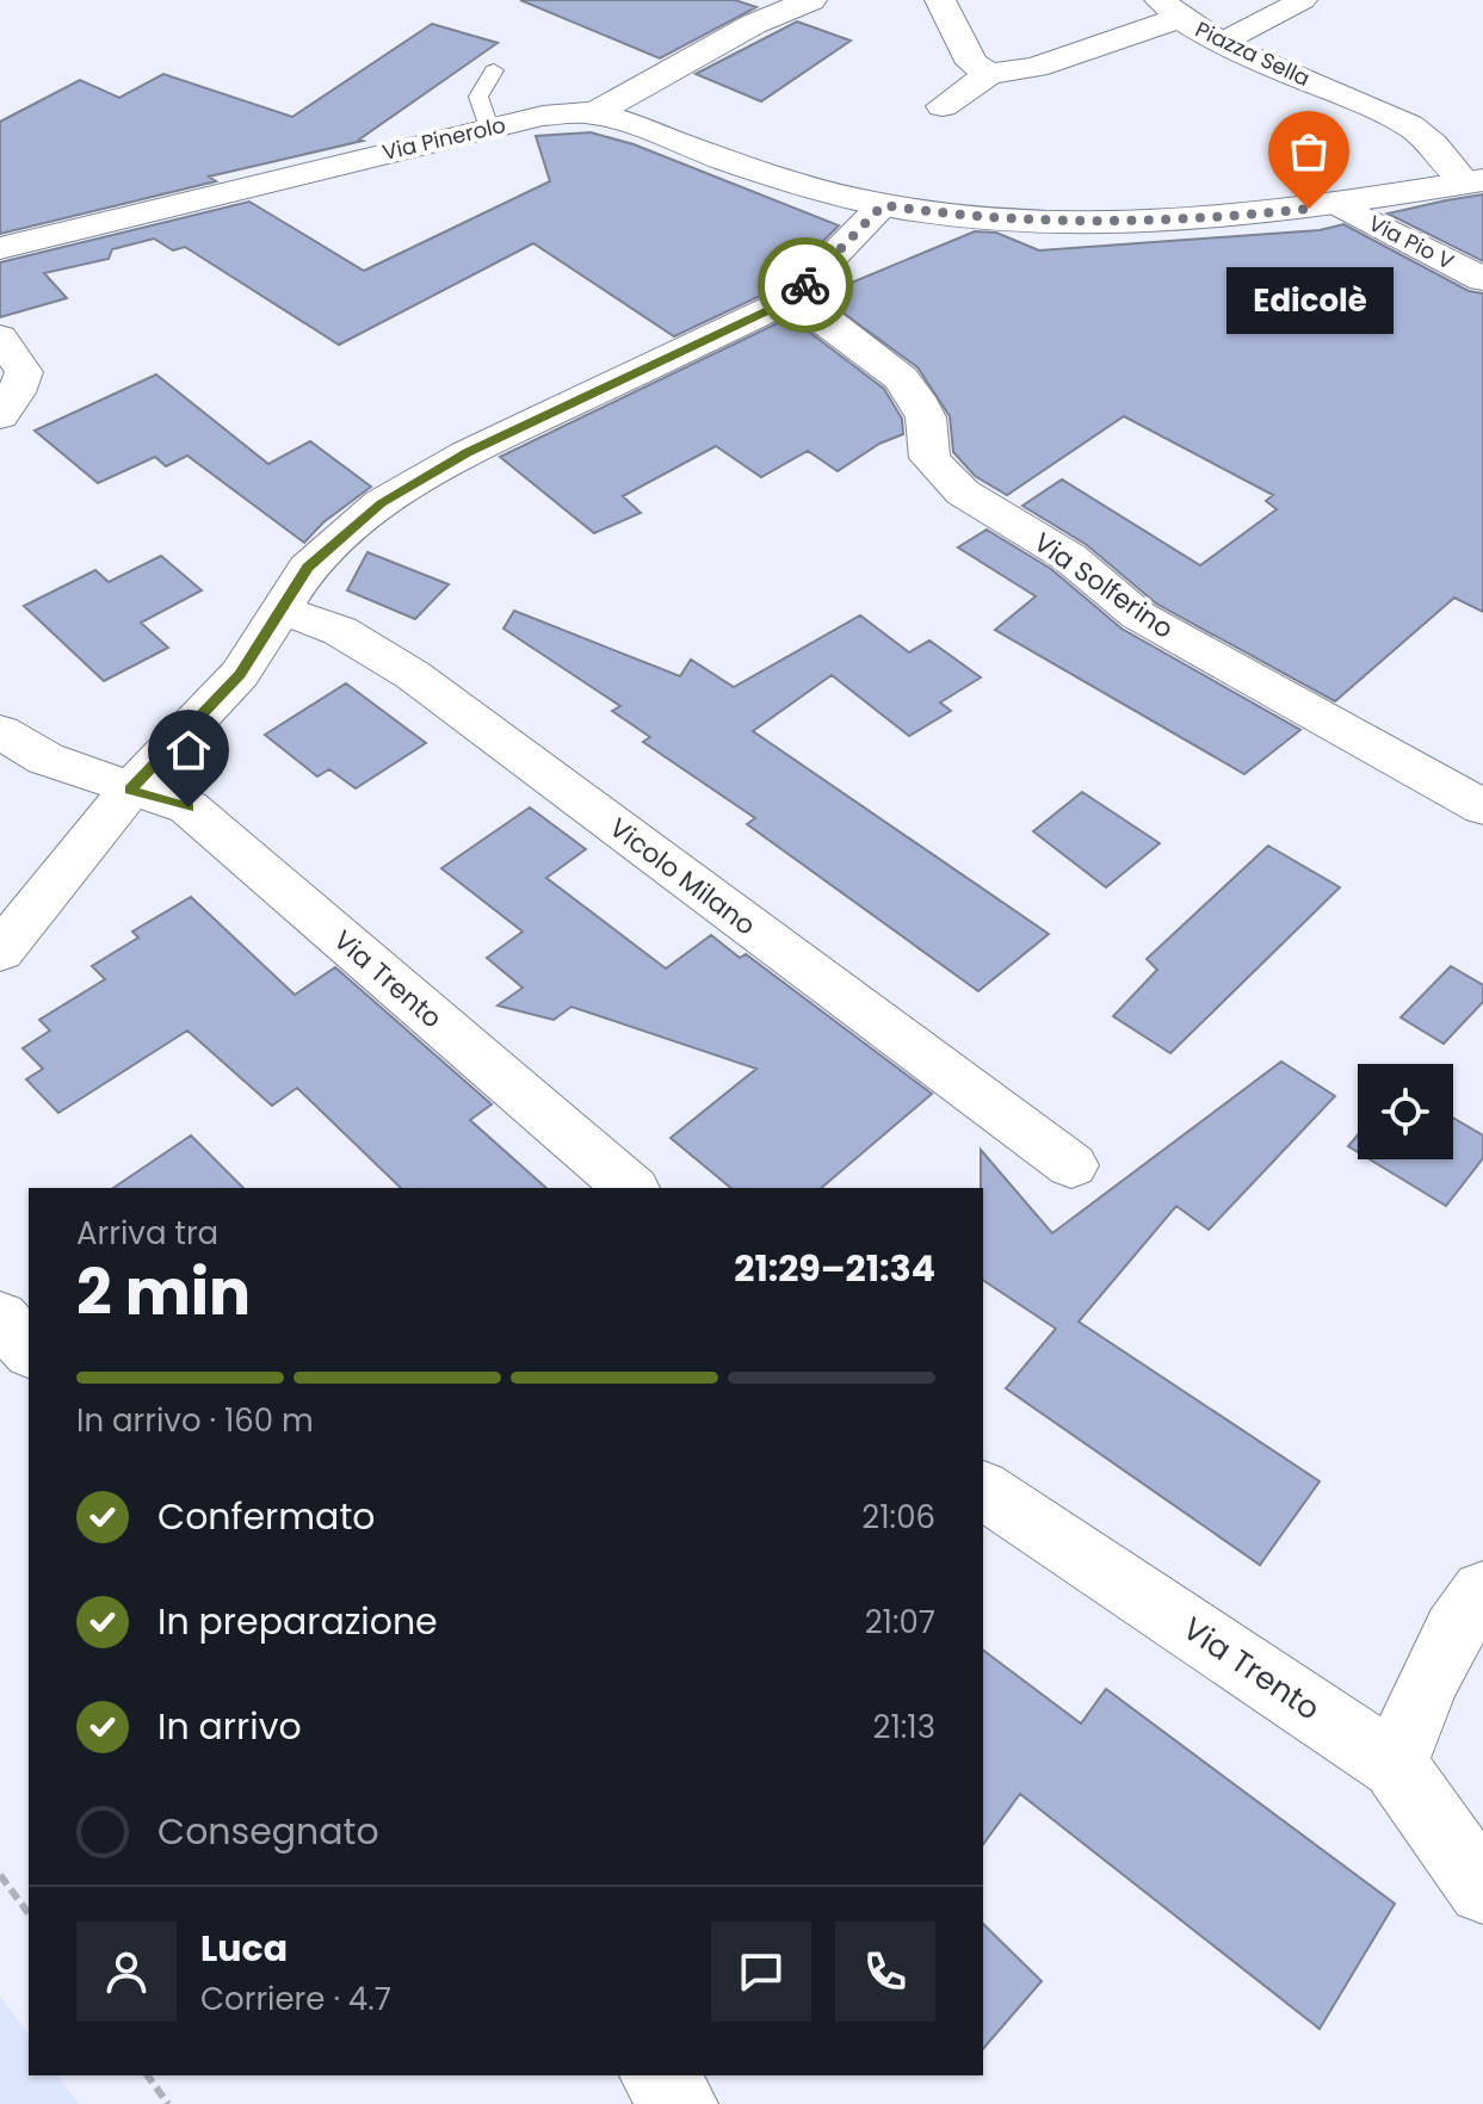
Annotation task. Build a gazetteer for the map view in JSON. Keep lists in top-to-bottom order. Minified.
{"streets":{"street":["Piazza Sella","Via Pinerolo","Via Pio V","Via Solferino","Vicolo Milano","Via Trento"]},"crossings":[["Piazza Sella","Via Pinerolo"],["Via Pinerolo","Via Pio V"]],"places":["Edicolè"],"page":{"bubble":"Edicolè","heading":["2 min","Arriva tra","21:29–21:34"],"panel":["Luca","Corriere · 4.7"],"bar":"In arrivo · 160 m","list":[["Confermato","21:06"],["In preparazione","21:07"],["In arrivo","21:13"],"Consegnato"]}}
